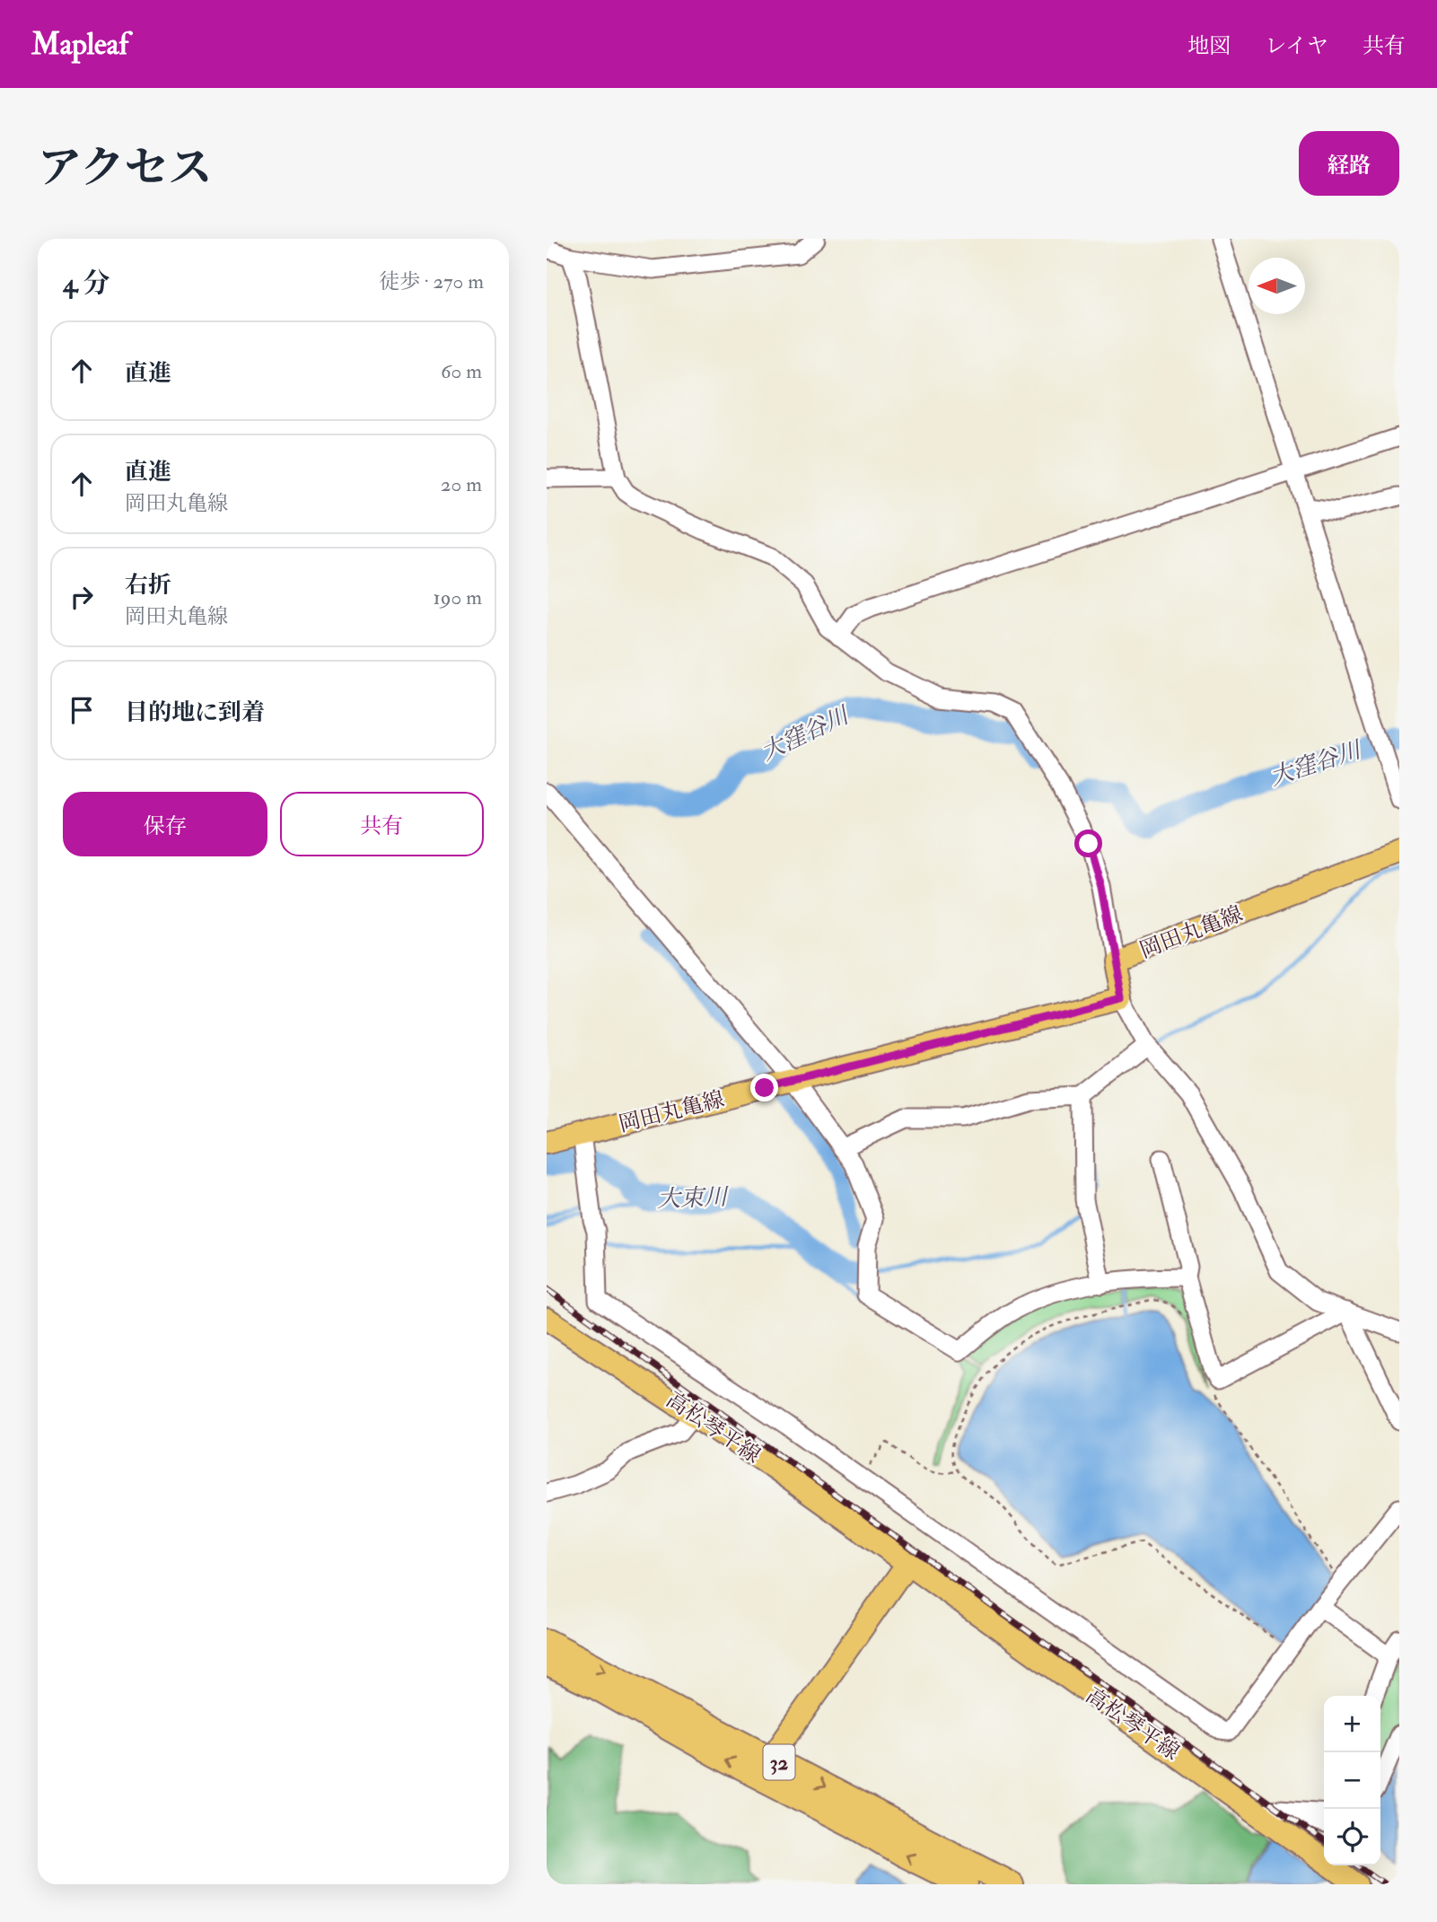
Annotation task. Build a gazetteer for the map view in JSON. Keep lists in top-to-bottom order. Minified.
{"streets":{"highway":["32"],"main road":["岡田丸亀線","高松琴平線"]},"water":["大窪谷川","大束川"],"north":"left","page":{"header":"Mapleaf","nav":["地図","レイヤ","共有"],"buttons":["経路",["保存","共有"]],"title":"アクセス","heading":["4 分","徒歩 · 270 m"],"list":[["直進","60 m"],["直進","岡田丸亀線","20 m"],["右折","岡田丸亀線","190 m"],"目的地に到着"],"map_buttons":["+","−"]}}
